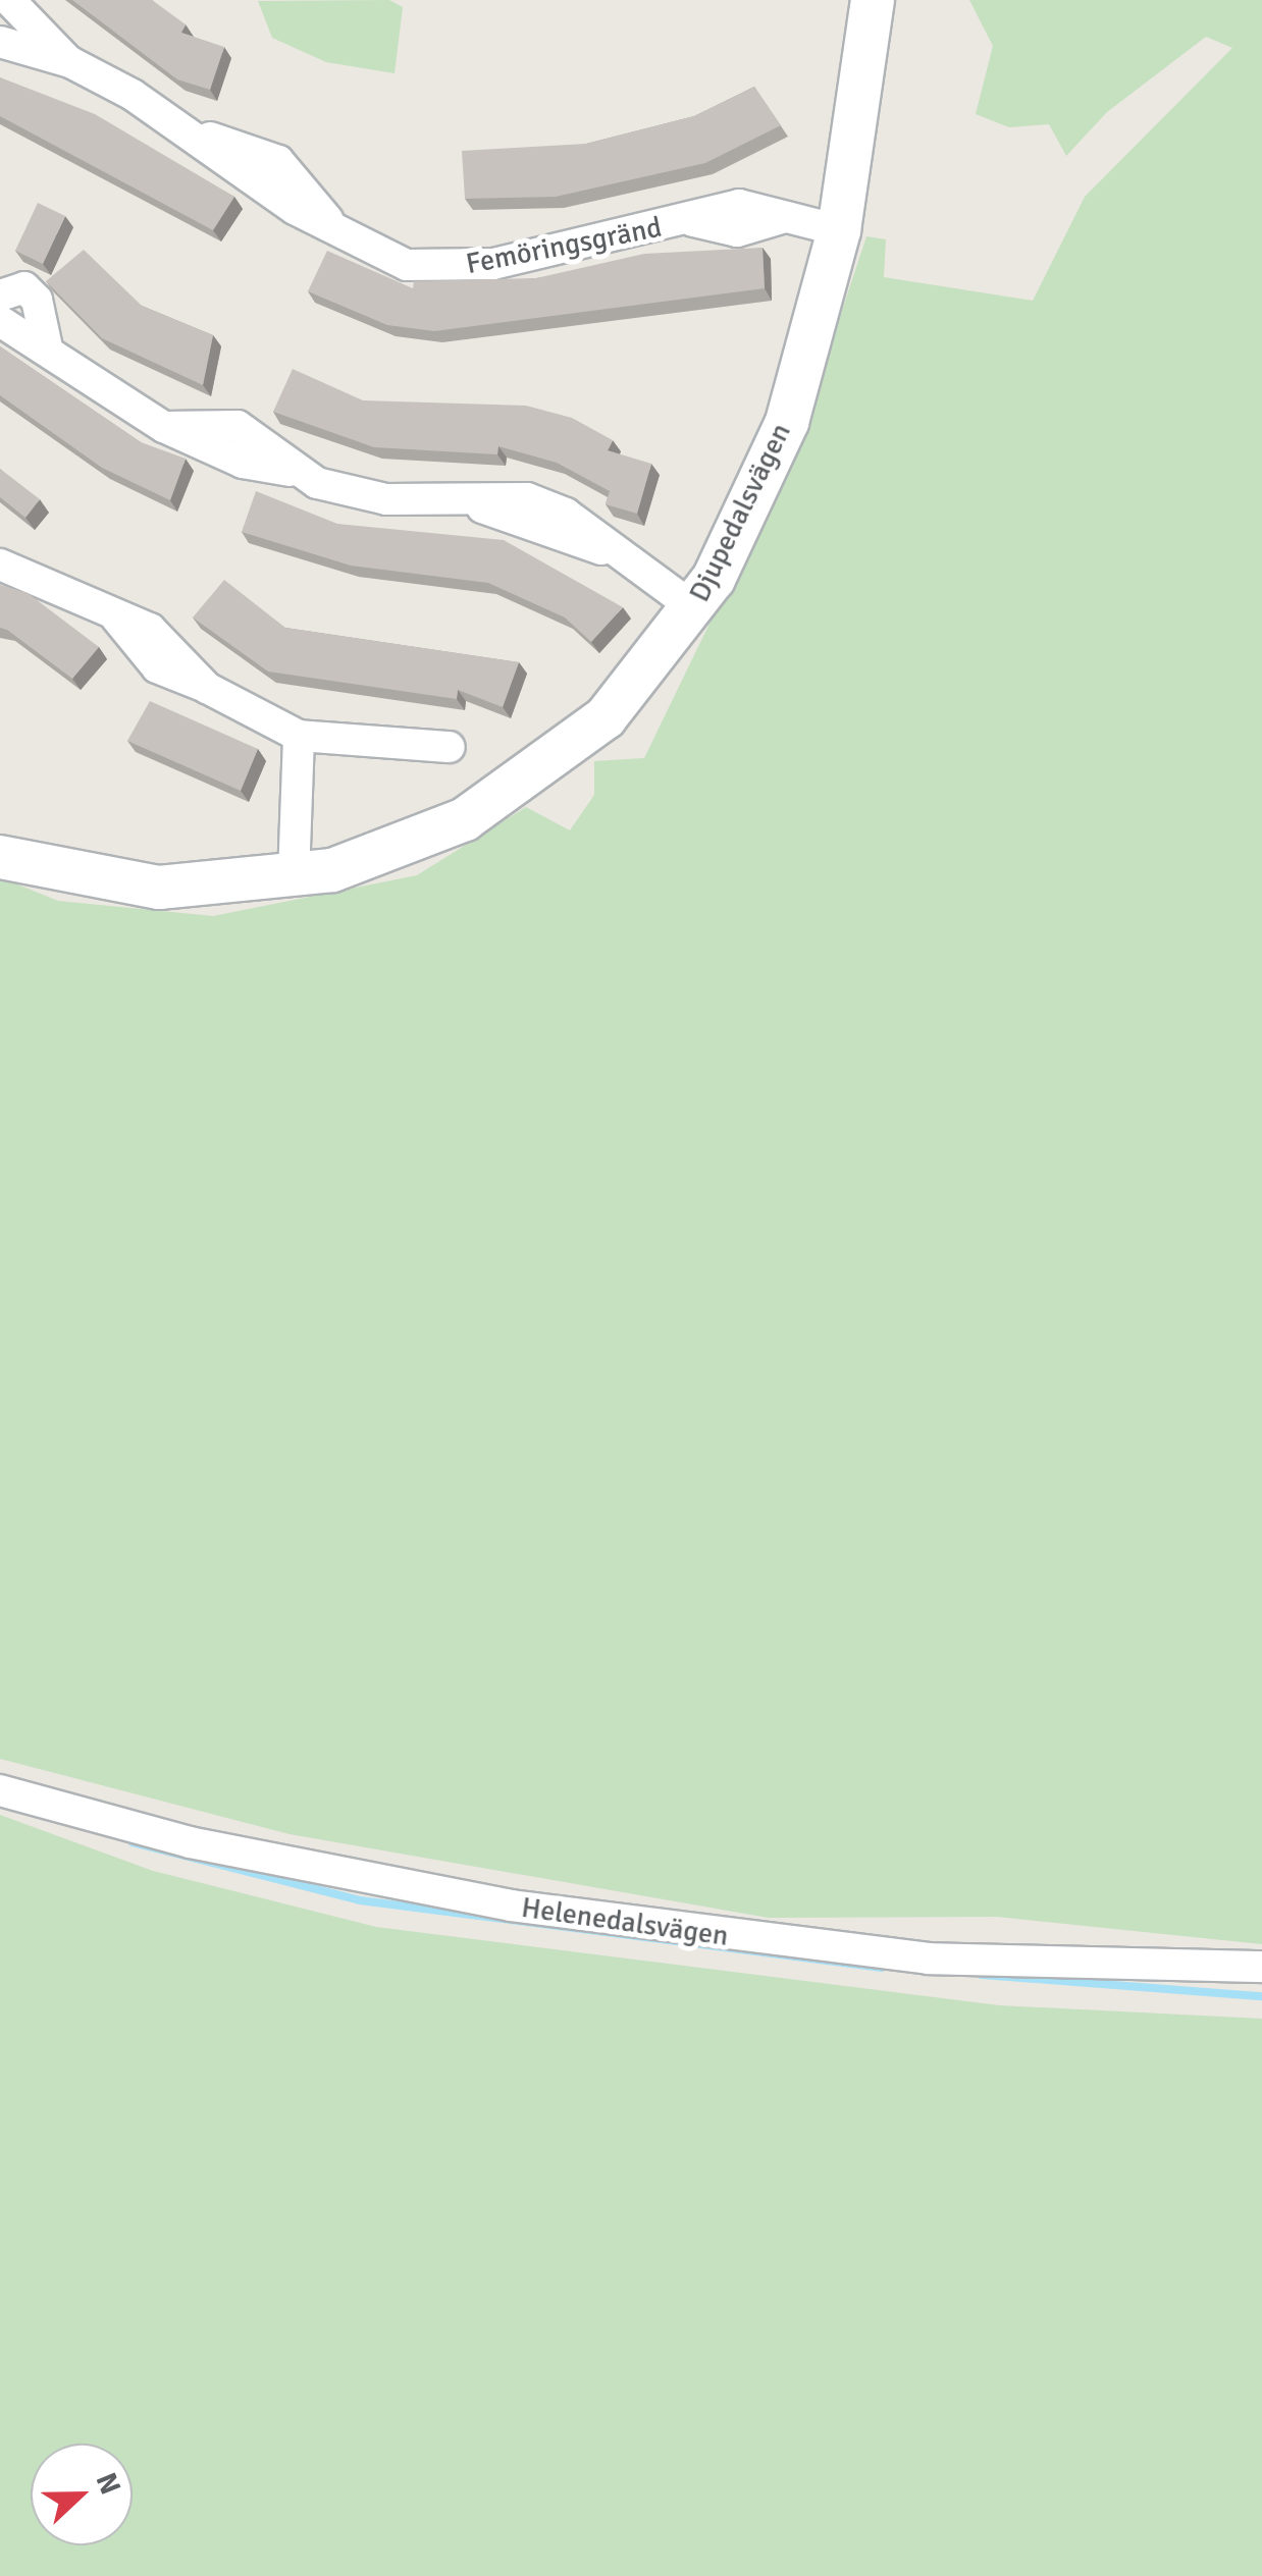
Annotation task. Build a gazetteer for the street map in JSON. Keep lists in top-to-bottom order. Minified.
{"streets":{"street":["Femöringsgränd","Djupedalsvägen","Helenedalsvägen"]},"crossings":[["Femöringsgränd","Djupedalsvägen"]],"north":"right"}
